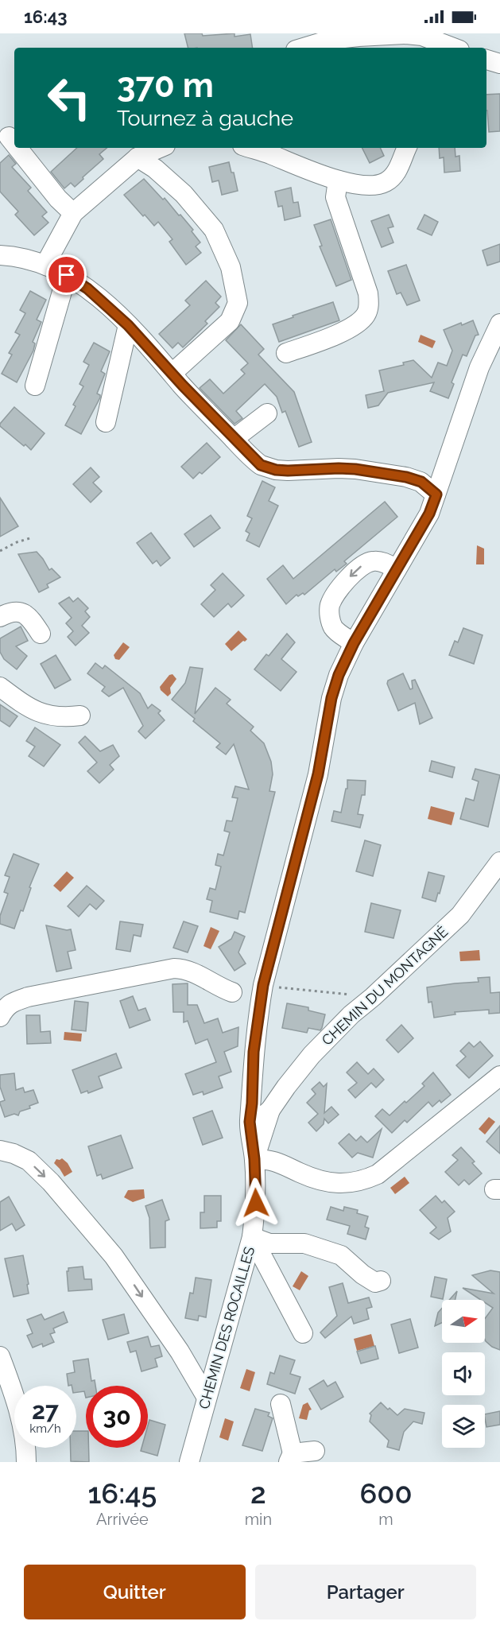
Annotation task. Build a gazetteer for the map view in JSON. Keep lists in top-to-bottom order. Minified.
{"streets":{"street":["CHEMIN DU MONTAGNÉ","CHEMIN DES ROCAILLES"]},"crossings":[["CHEMIN DU MONTAGNÉ","CHEMIN DES ROCAILLES"]],"north":"right","page":{"status":"16:43","turn":["370 m","Tournez à gauche"],"speed":"27 km/h","limit":"30","eta":["16:45","Arrivée","2","min","600","m"],"buttons":["Quitter","Partager"]}}
